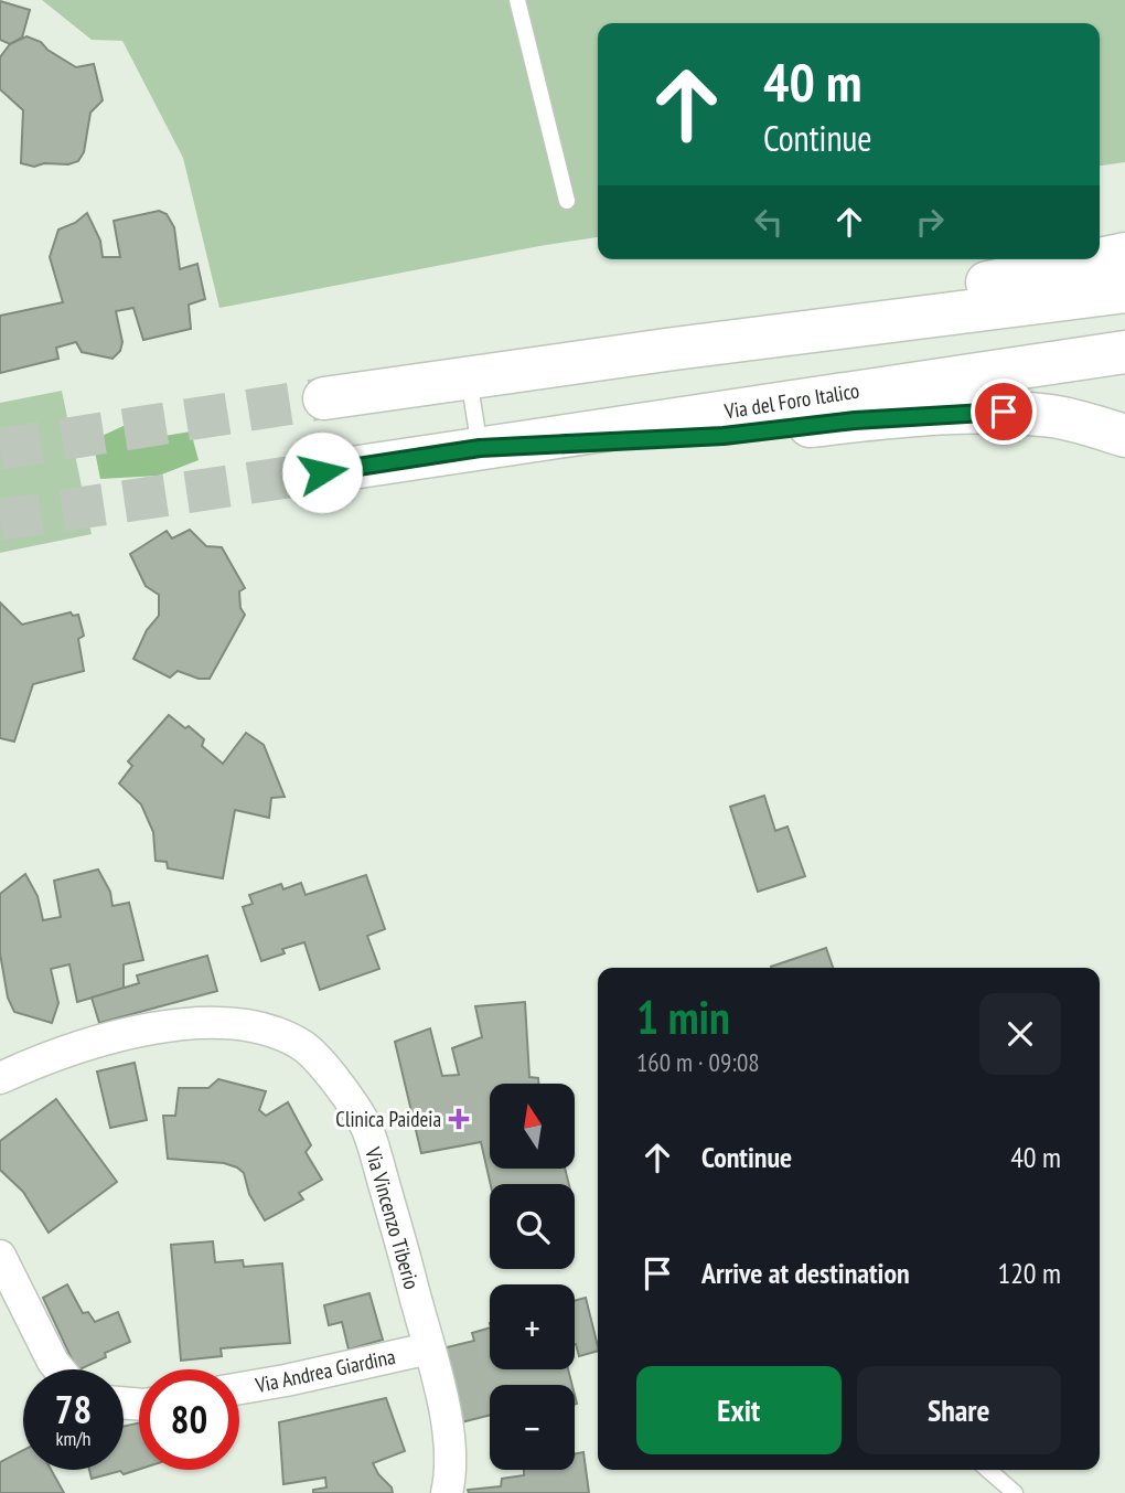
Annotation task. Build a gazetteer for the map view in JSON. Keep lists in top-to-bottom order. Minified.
{"streets":{"highway":["Via del Foro Italico"],"street":["Via Vincenzo Tiberio","Via Andrea Giardina"]},"crossings":[["Via Vincenzo Tiberio","Via Andrea Giardina"]],"places":{"health":["Clinica Paideia"]},"north":"top","page":{"turn":["40 m","Continue"],"heading":["1 min","160 m · 09:08"],"map_buttons":["+","−"],"list":[{"name":"Continue","value":"40 m"},{"name":"Arrive at destination","value":"120 m"}],"buttons":["Exit","Share"],"speed":"78 km/h","limit":"80"}}
